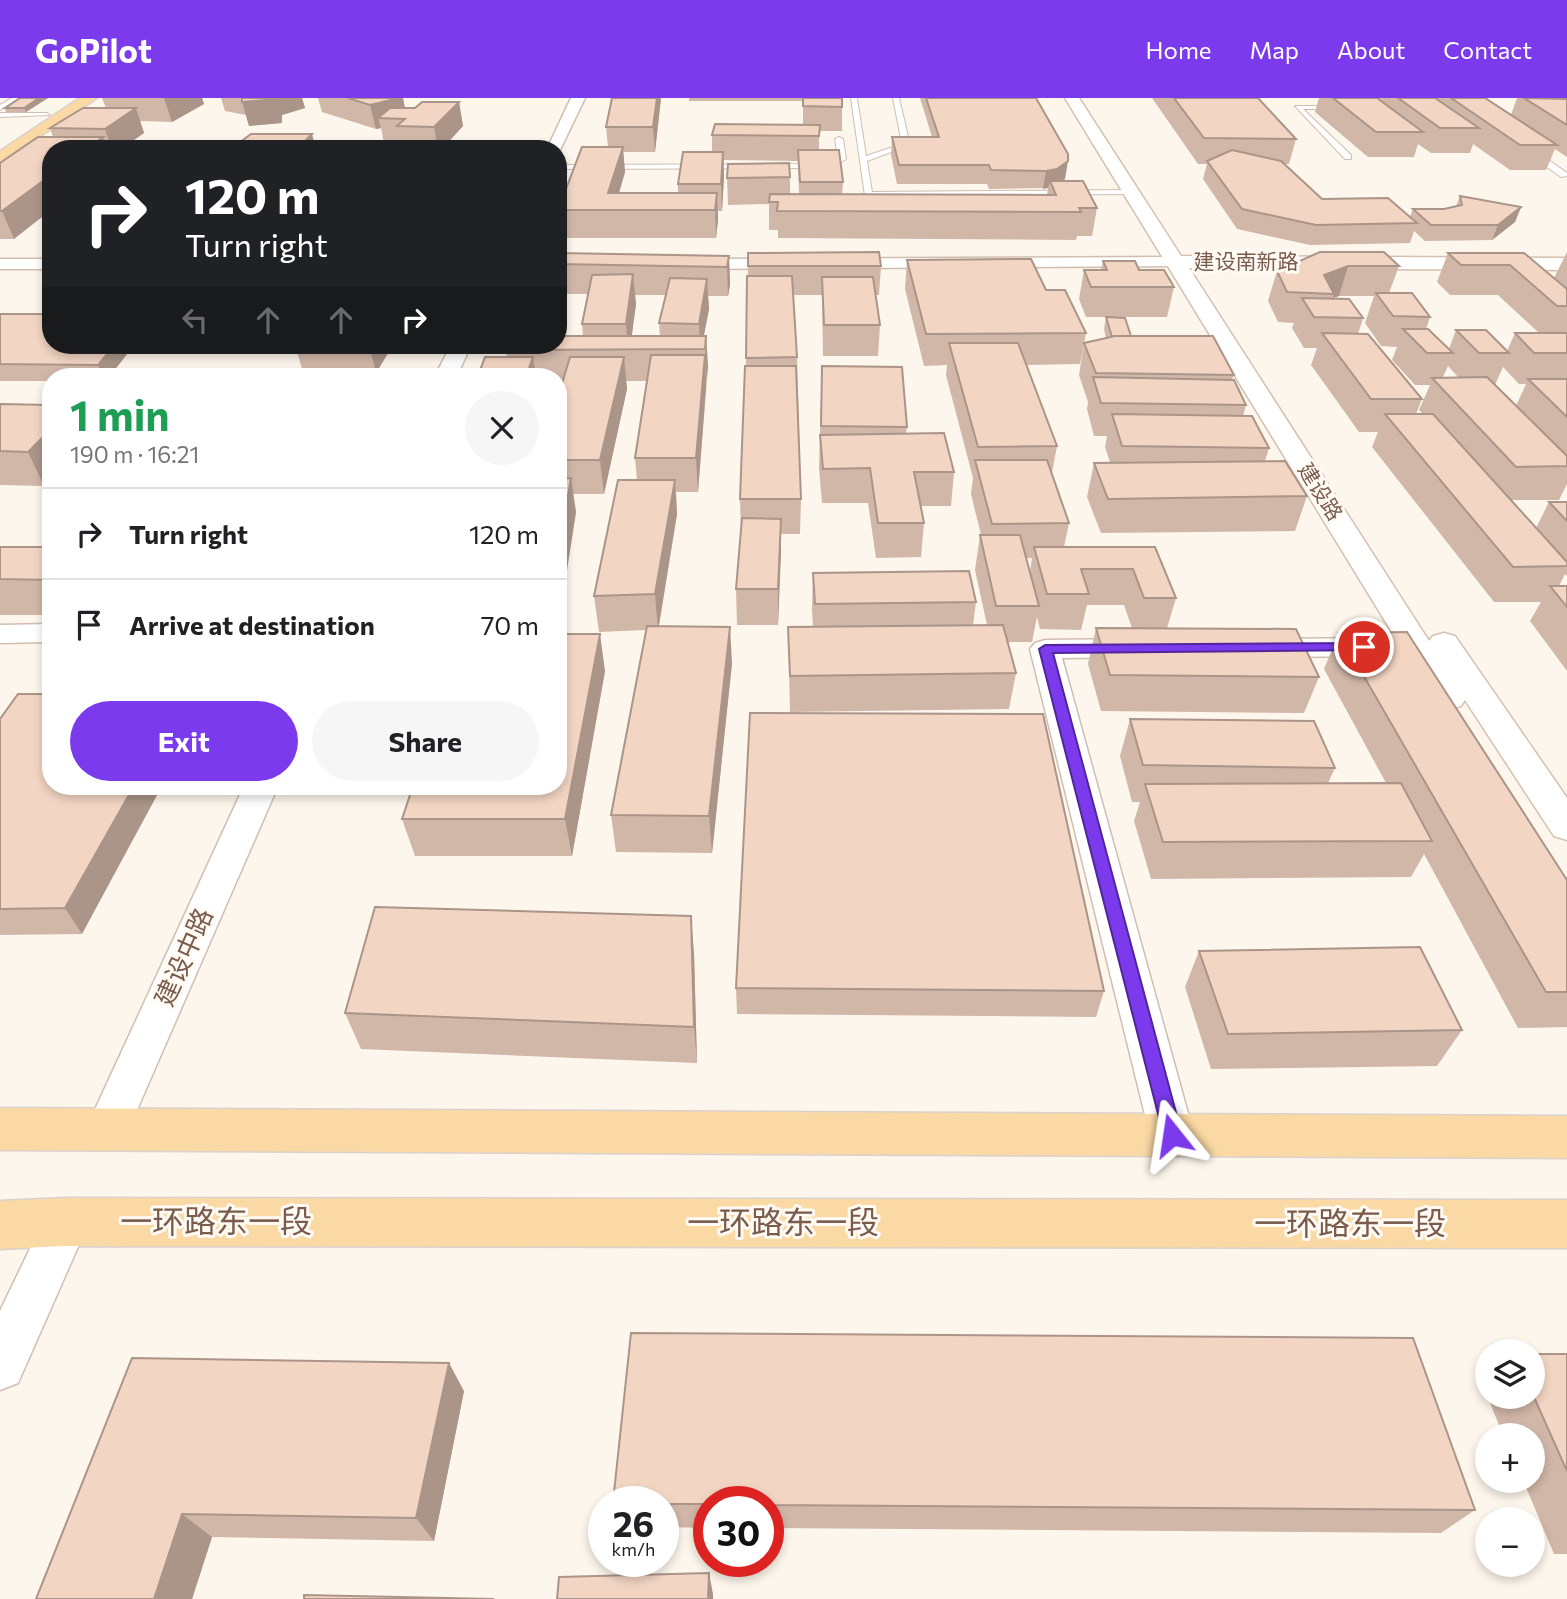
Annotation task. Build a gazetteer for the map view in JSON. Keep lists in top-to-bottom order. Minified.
{"streets":{"main road":["一环路东一段"],"street":["建设南新路","建设路","建设中路"]},"crossings":[["建设南新路","建设路"]],"page":{"header":"GoPilot","nav":["Home","Map","About","Contact"],"turn":["120 m","Turn right"],"heading":["1 min","190 m · 16:21"],"list":[{"name":"Turn right","value":"120 m"},{"name":"Arrive at destination","value":"70 m"}],"buttons":["Exit","Share"],"map_buttons":["+","−"],"speed":"26 km/h","limit":"30"}}
